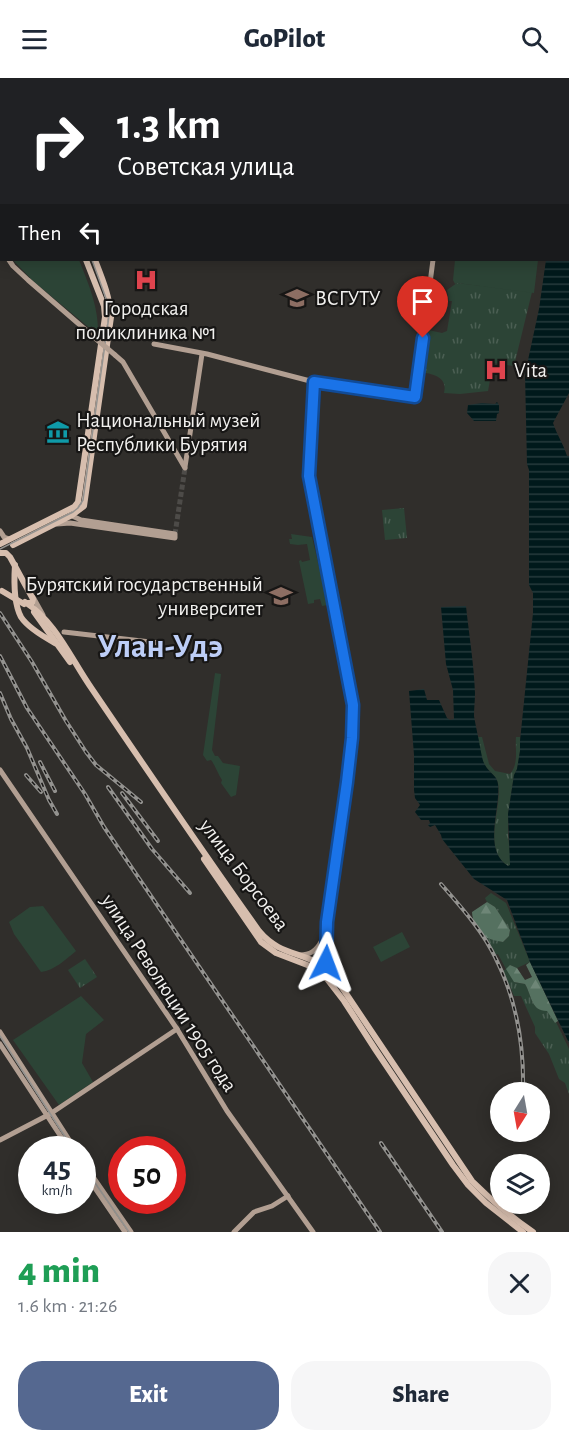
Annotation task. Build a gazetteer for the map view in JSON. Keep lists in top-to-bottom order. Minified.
{"streets":{"main road":["улица Борсоева","улица Революции 1905 года"]},"districts":["Улан-Удэ"],"places":{"hospital":["Городская поликлиника №1","Vita"],"school or university":["ВСГУТУ","Бурятский государственный университет"],"museum":["Национальный музей Республики Бурятия"]},"north":"bottom","page":{"header":"GoPilot","turn":["1.3 km","Советская улица"],"then":"Then","speed":"45 km/h","limit":"50","heading":["4 min","1.6 km · 21:26"],"buttons":["Exit","Share"]}}
